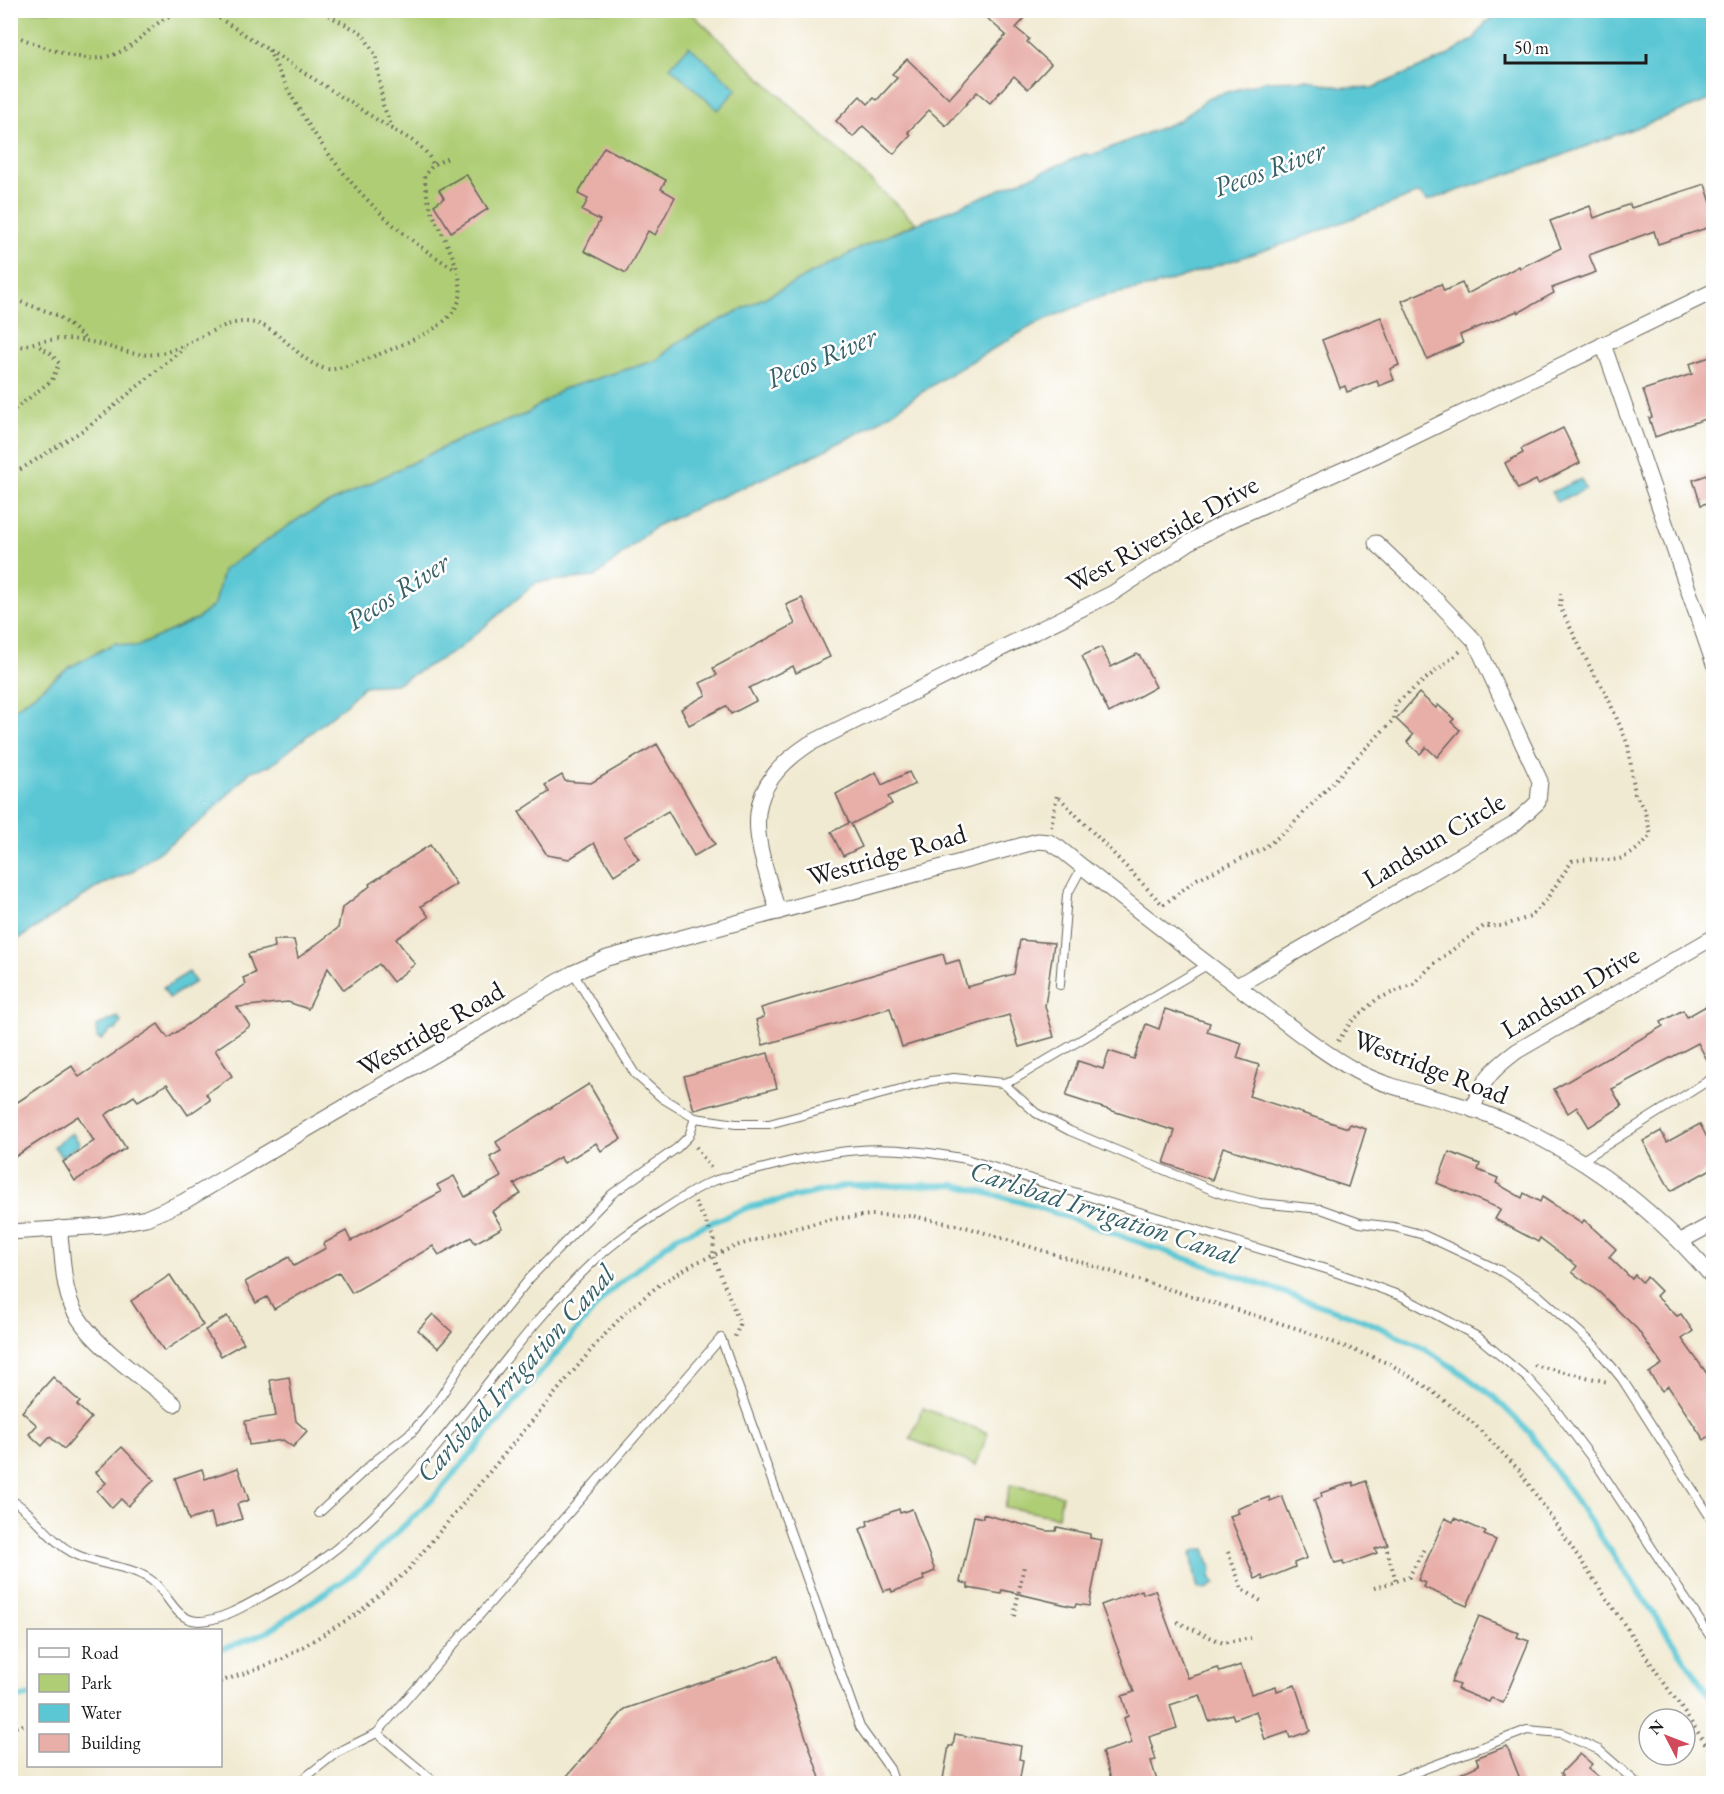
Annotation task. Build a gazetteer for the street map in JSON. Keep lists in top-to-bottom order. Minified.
{"streets":{"street":["West Riverside Drive","Landsun Circle","Westridge Road","Landsun Drive"]},"crossings":[["West Riverside Drive","Westridge Road"],["Landsun Circle","Westridge Road"],["Westridge Road","Landsun Drive"]],"water":["Pecos River","Carlsbad Irrigation Canal"],"legend":["Road","Park","Water","Building"],"scale_bar":"50 m","north":"top left"}
